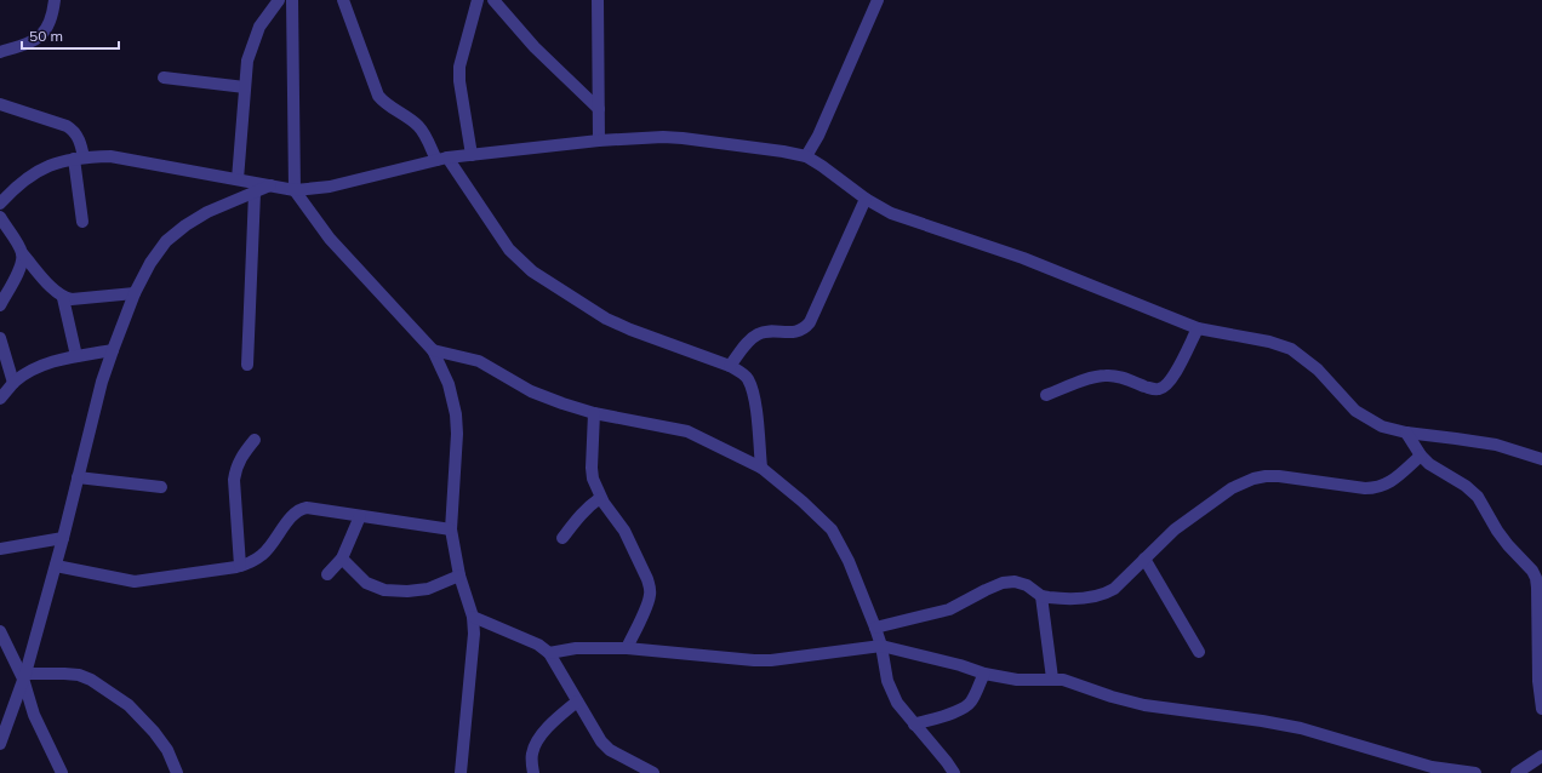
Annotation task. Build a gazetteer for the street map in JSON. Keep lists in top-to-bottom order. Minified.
{"scale_bar":"50 m"}
